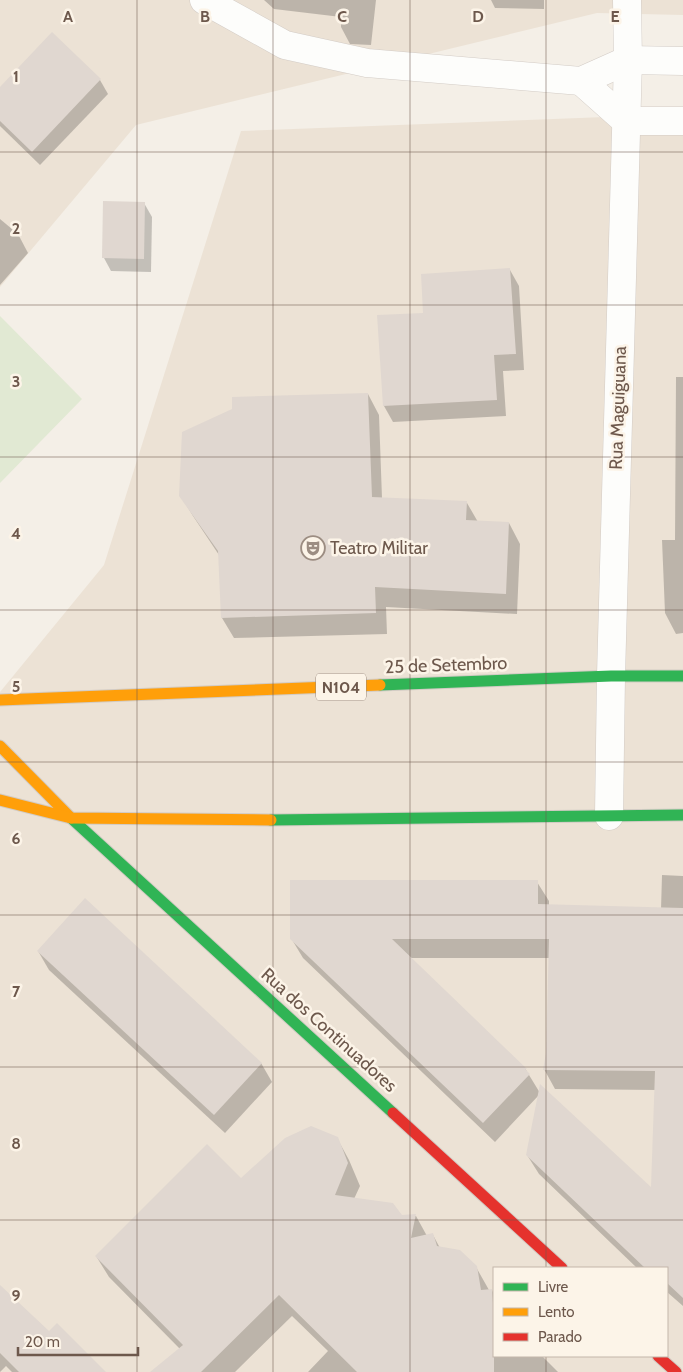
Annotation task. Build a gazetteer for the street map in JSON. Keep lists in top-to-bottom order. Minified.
{"streets":{"main road":["25 de Setembro","N104","Rua dos Continuadores"],"street":["Rua Maguiguana"]},"crossings":[["Rua Maguiguana","25 de Setembro"]],"places":{"theatre":["Teatro Militar"]},"legend":["Livre","Lento","Parado"],"scale_bar":"20 m","grid":{"columns":["A","B","C","D","E"],"rows":["1","2","3","4","5","6","7","8","9"]}}
